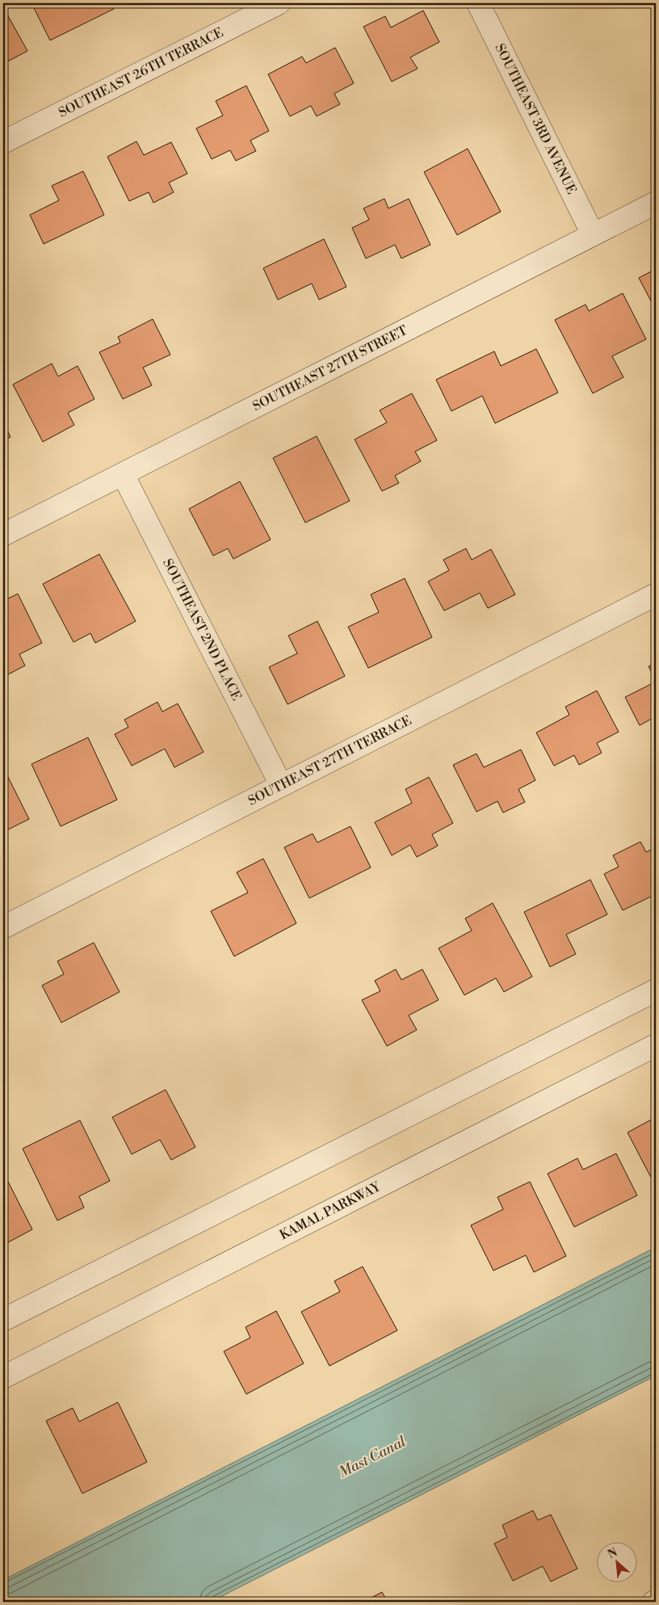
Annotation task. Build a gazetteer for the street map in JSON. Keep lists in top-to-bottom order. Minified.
{"streets":{"street":["SOUTHEAST 26TH TERRACE","SOUTHEAST 3RD AVENUE","SOUTHEAST 27TH STREET","SOUTHEAST 2ND PLACE","SOUTHEAST 27TH TERRACE","KAMAL PARKWAY"]},"crossings":[["SOUTHEAST 3RD AVENUE","SOUTHEAST 27TH STREET"],["SOUTHEAST 27TH STREET","SOUTHEAST 2ND PLACE"],["SOUTHEAST 2ND PLACE","SOUTHEAST 27TH TERRACE"]],"water":["Mast Canal"],"north":"top left"}
